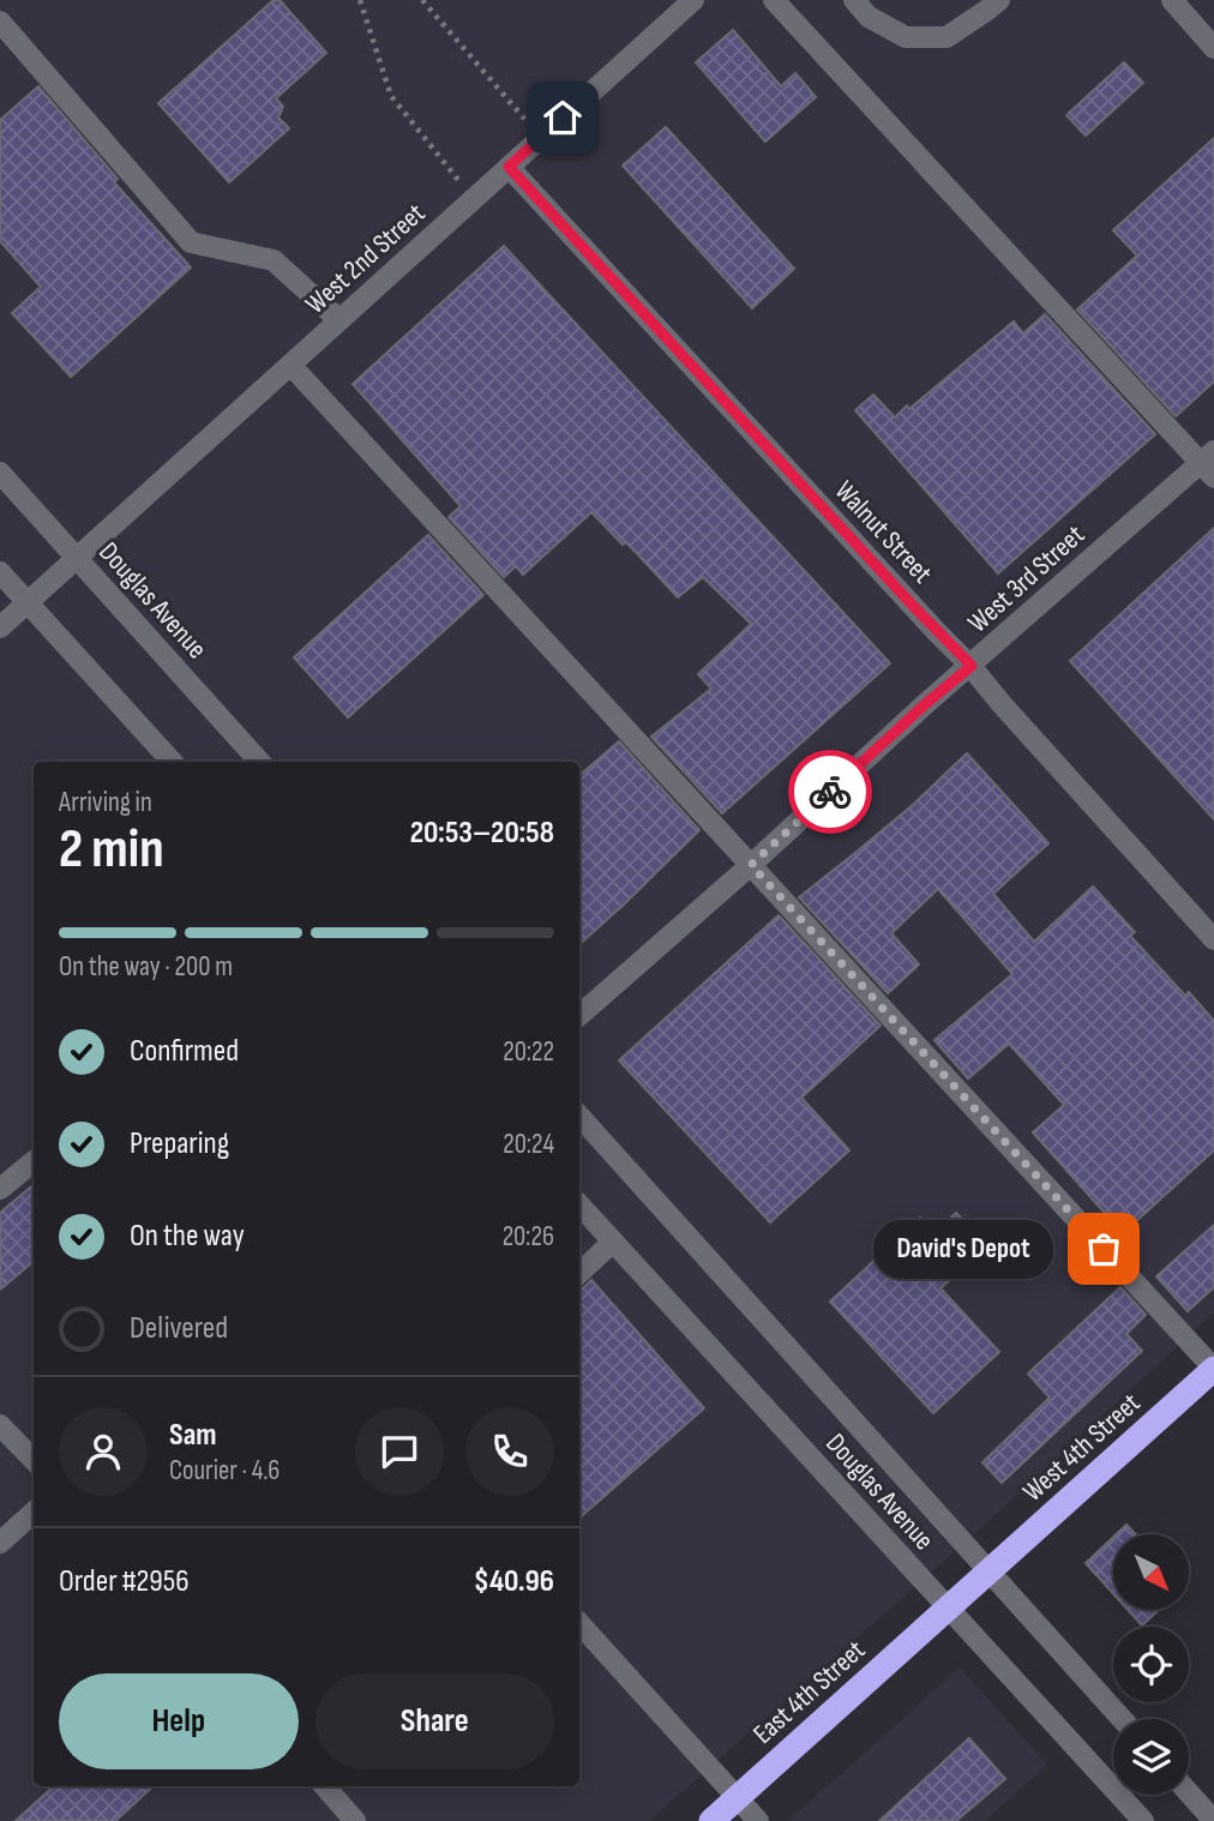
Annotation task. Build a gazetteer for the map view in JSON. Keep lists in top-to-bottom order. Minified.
{"streets":{"highway":["West 4th Street","East 4th Street"],"street":["West 2nd Street","Walnut Street","West 3rd Street","Douglas Avenue"]},"crossings":[["West 2nd Street","Walnut Street"],["West 2nd Street","Douglas Avenue"],["Walnut Street","West 3rd Street"],["Douglas Avenue","West 4th Street"],["Douglas Avenue","East 4th Street"],["West 4th Street","East 4th Street"]],"places":["David's Depot"],"north":"bottom right","page":{"heading":["2 min","Arriving in","20:53–20:58"],"panel":["Sam","Courier · 4.6","Order #2956","$40.96"],"bar":"On the way · 200 m","list":[["Confirmed","20:22"],["Preparing","20:24"],["On the way","20:26"],"Delivered"],"bubble":"David's Depot","buttons":["Help","Share"]}}
